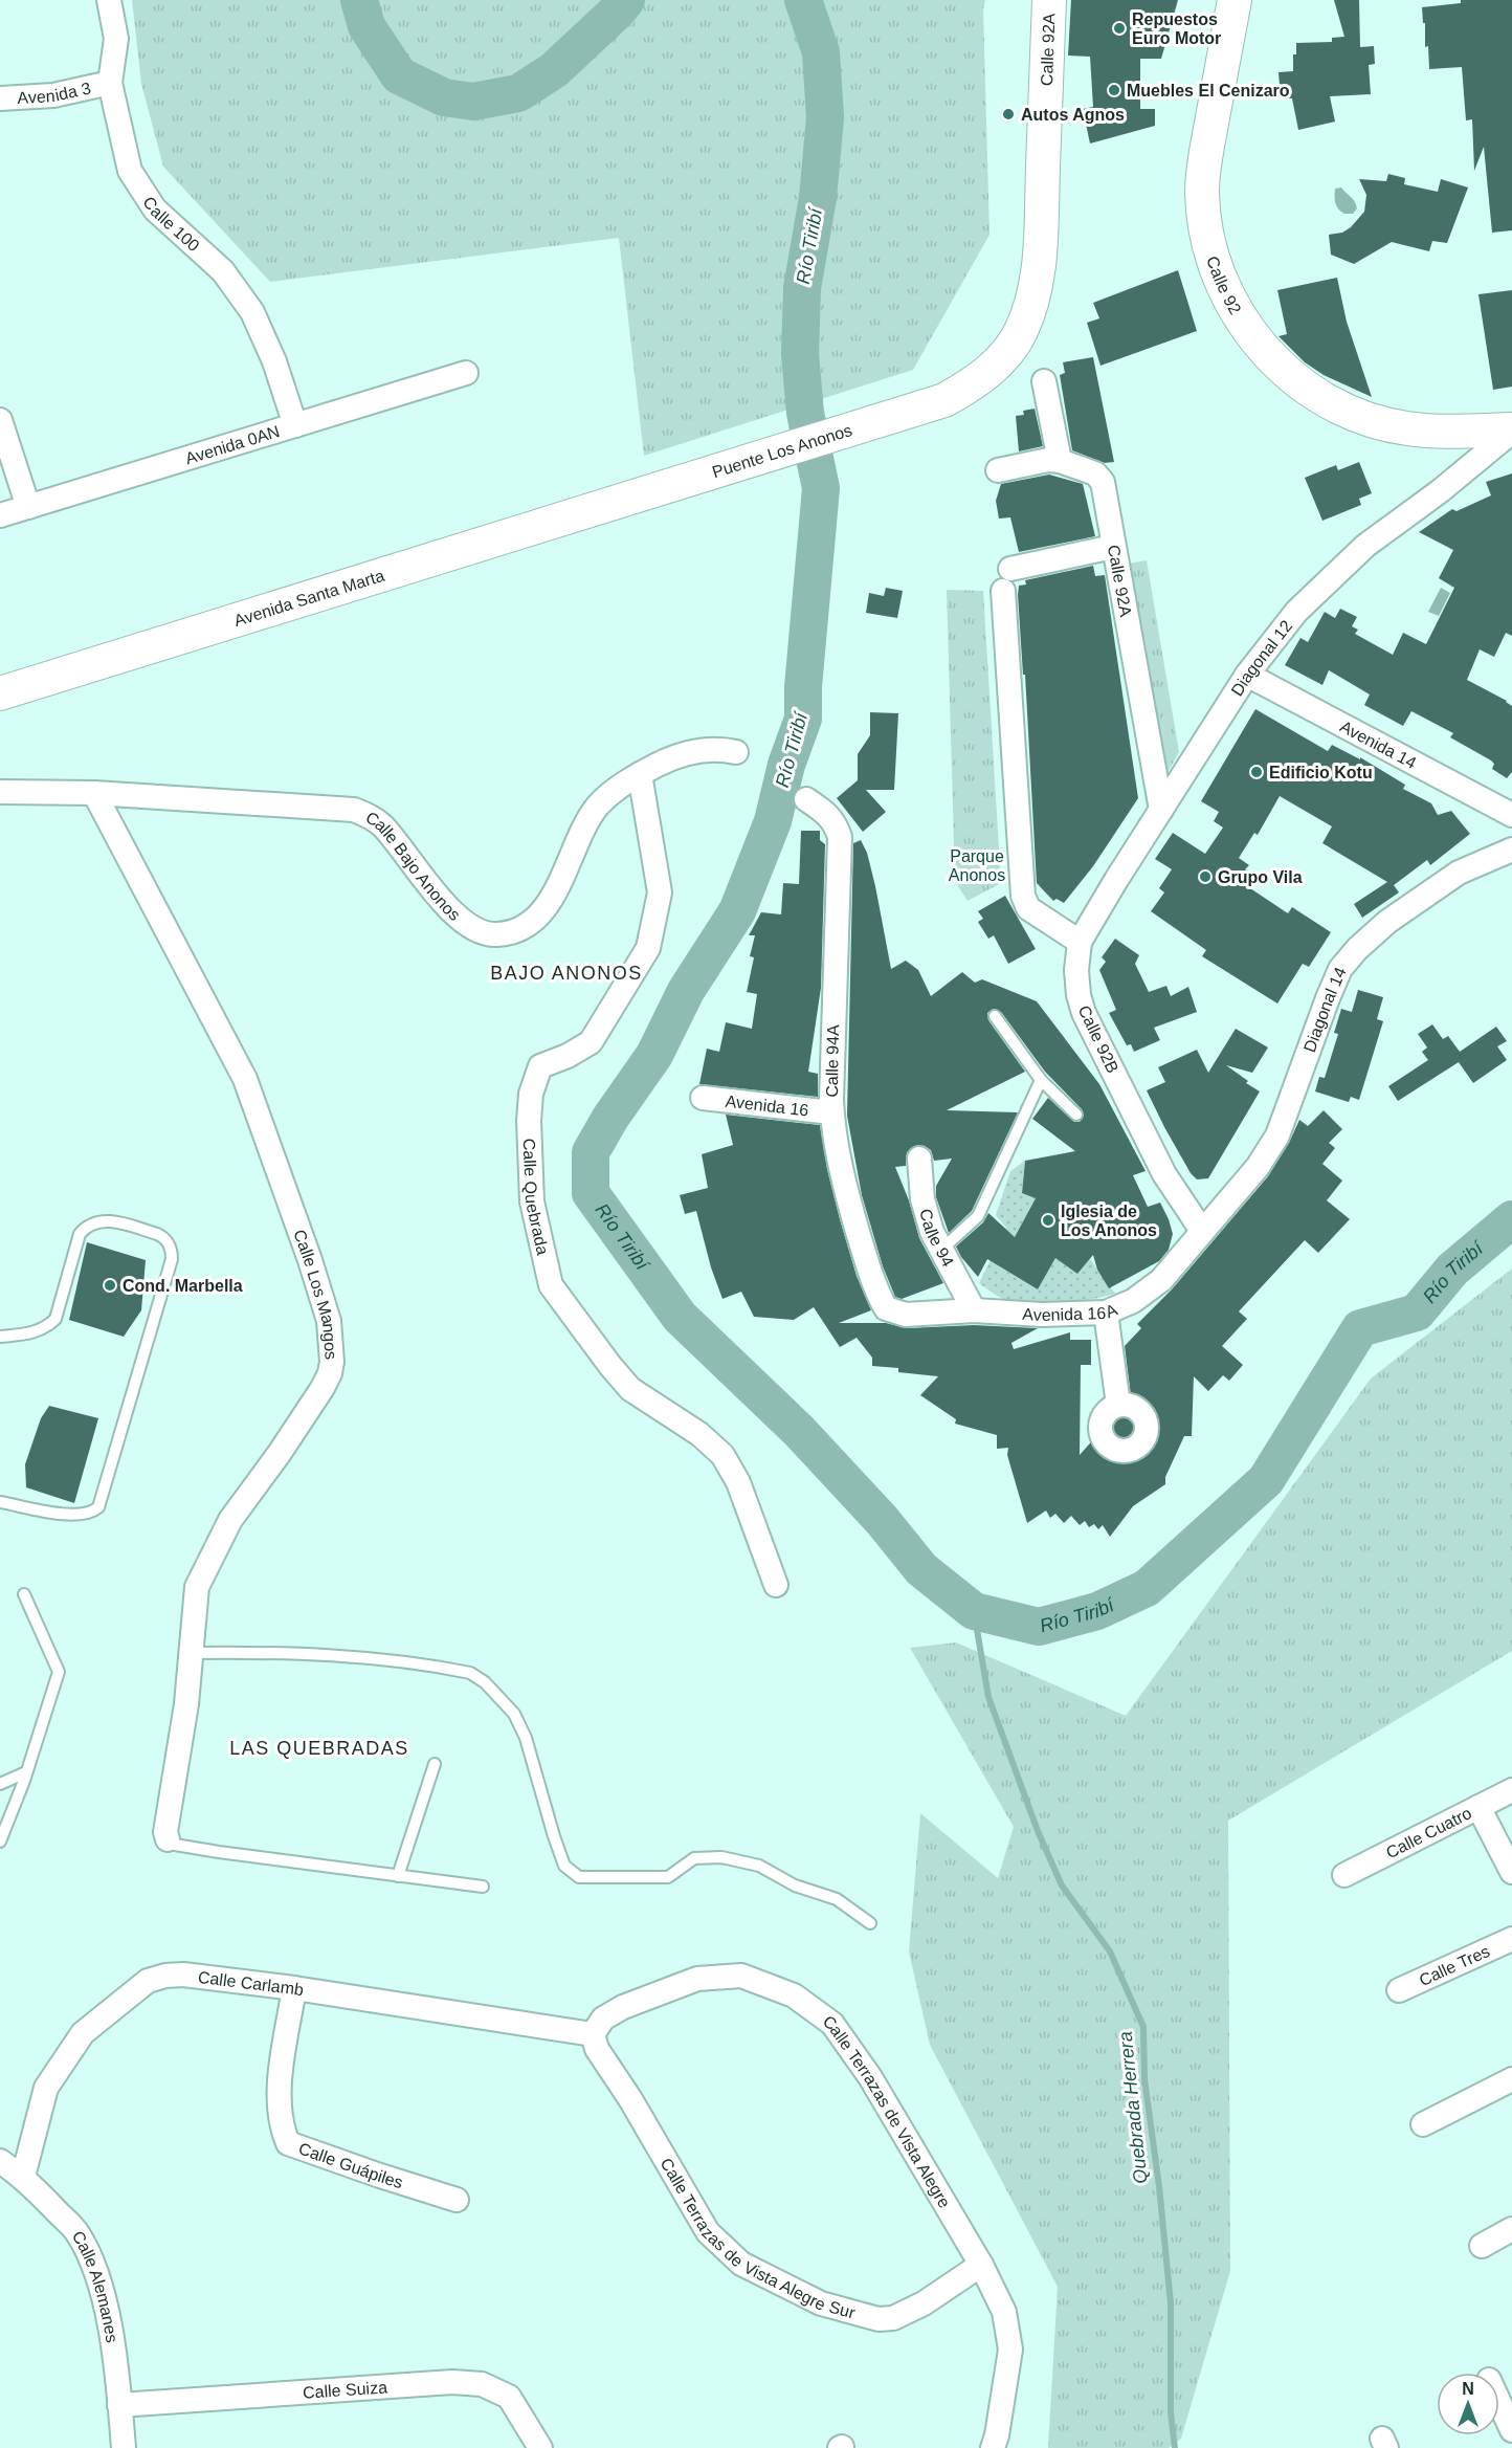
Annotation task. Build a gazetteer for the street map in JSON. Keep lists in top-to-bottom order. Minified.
{"streets":{"main road":["Calle 92A","Calle 92","Puente Los Anonos","Avenida Santa Marta"],"street":["Avenida 3","Calle 100","Avenida 0AN","Diagonal 12","Avenida 14","Calle Bajo Anonos","Diagonal 14","Calle 92B","Calle 94A","Avenida 16","Calle Quebrada","Calle 94","Calle Los Mangos","Avenida 16A","Calle Cuatro","Calle Tres","Calle Carlamb","Calle Terrazas de Vista Alegre","Calle Guápiles","Calle Terrazas de Vista Alegre Sur","Calle Alemanes","Calle Suiza"]},"crossings":[["Calle 92A","Puente Los Anonos"],["Calle 92A","Diagonal 12"],["Avenida 3","Calle 100"],["Calle 100","Avenida 0AN"],["Calle 92","Diagonal 12"],["Puente Los Anonos","Avenida Santa Marta"],["Diagonal 12","Avenida 14"],["Diagonal 12","Calle 92B"],["Calle Bajo Anonos","Calle Quebrada"],["Calle Bajo Anonos","Calle Los Mangos"],["Diagonal 14","Calle 92B"],["Diagonal 14","Avenida 16A"],["Calle 92B","Avenida 16A"],["Calle 94A","Avenida 16"],["Calle 94A","Avenida 16A"],["Calle 94","Avenida 16A"],["Calle Carlamb","Calle Terrazas de Vista Alegre"],["Calle Carlamb","Calle Guápiles"],["Calle Carlamb","Calle Terrazas de Vista Alegre Sur"],["Calle Carlamb","Calle Alemanes"],["Calle Terrazas de Vista Alegre","Calle Terrazas de Vista Alegre Sur"],["Calle Alemanes","Calle Suiza"]],"districts":["BAJO ANONOS","LAS QUEBRADAS"],"water":["Río Tiribí","Quebrada Herrera"],"parks":["Parque Anonos"],"places":["Repuestos Euro Motor","Muebles El Cenizaro","Autos Agnos","Edificio Kotu","Grupo Vila","Iglesia de Los Anonos","Cond. Marbella"],"north":"top"}
